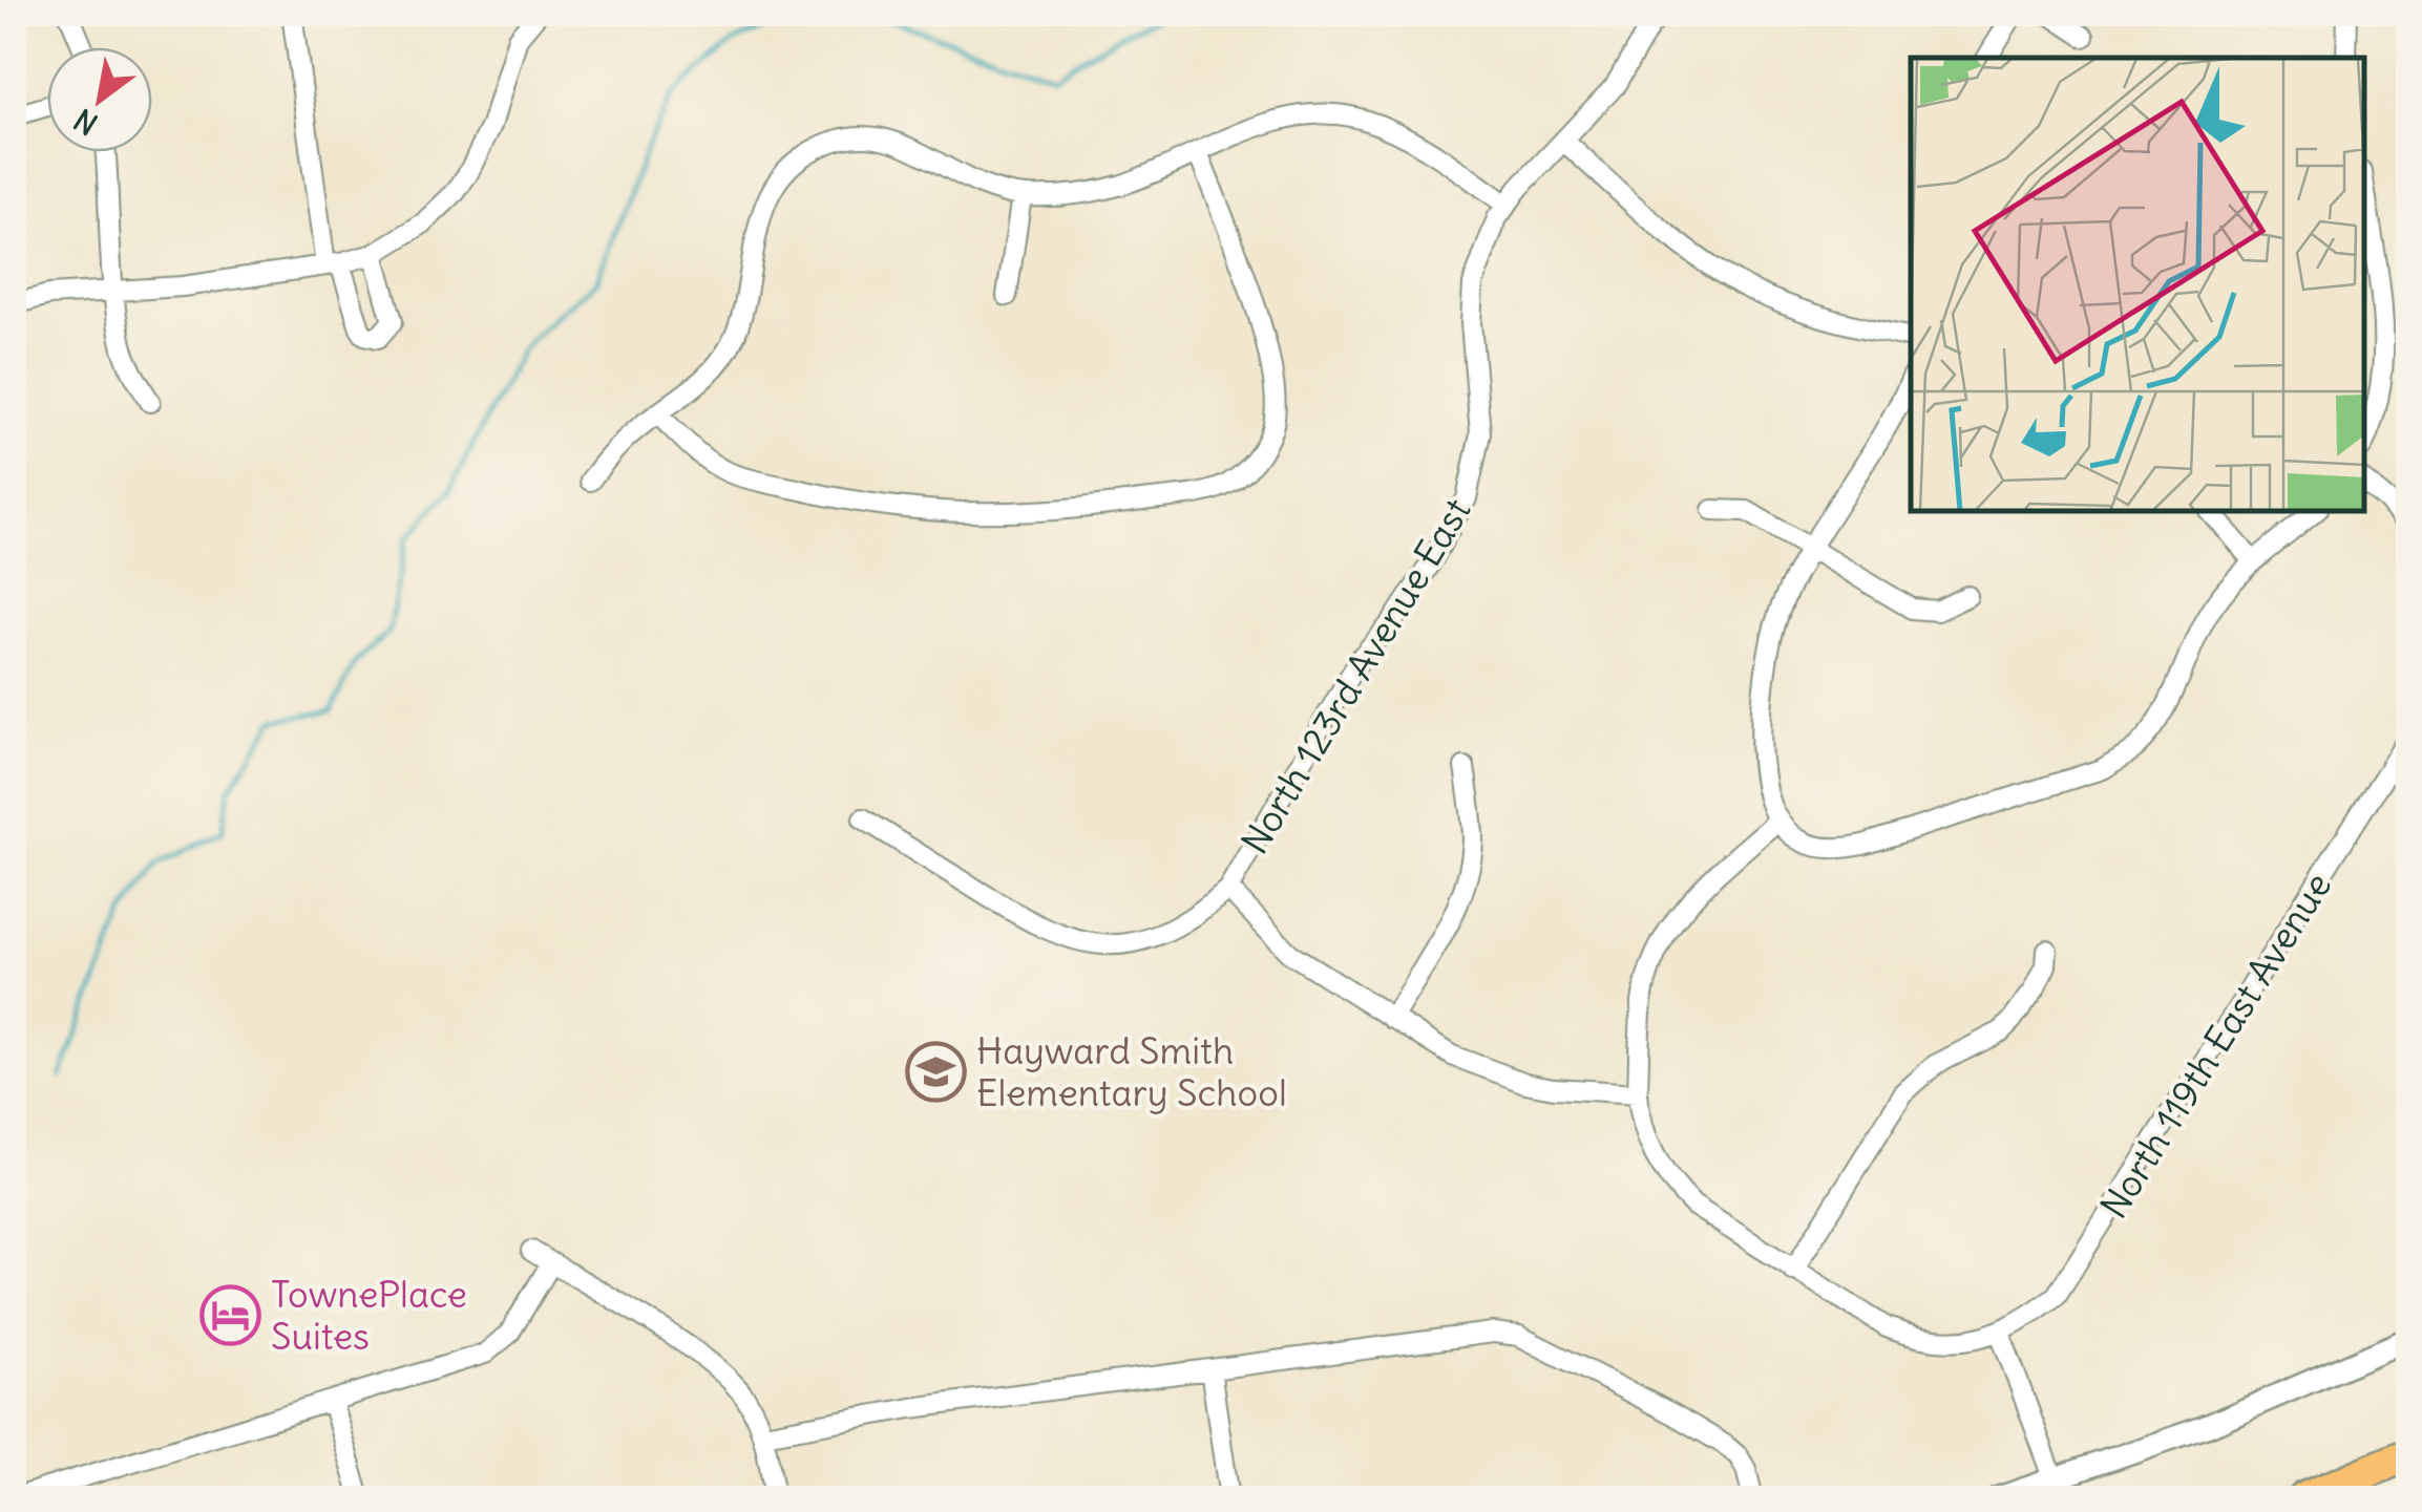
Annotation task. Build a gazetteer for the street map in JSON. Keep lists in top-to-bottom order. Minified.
{"streets":{"street":["North 123rd Avenue East","North 119th East Avenue"]},"places":{"school or university":["Hayward Smith Elementary School"],"hotel":["TownePlace Suites"]},"north":"bottom left"}
